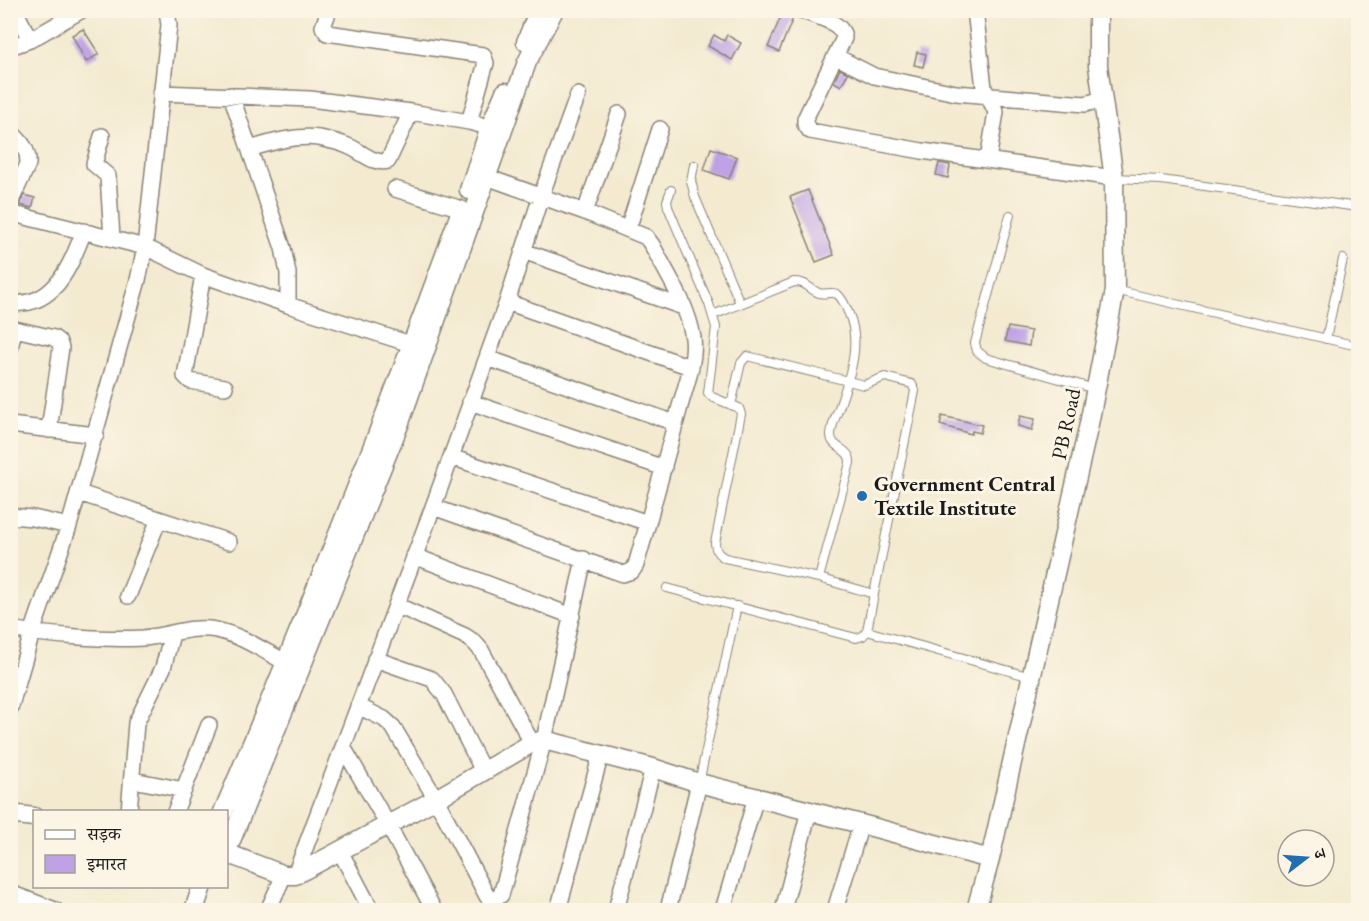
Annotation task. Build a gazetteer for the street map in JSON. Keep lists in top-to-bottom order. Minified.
{"streets":{"street":["PB Road"]},"places":["Government Central Textile Institute"],"legend":["सड़क","इमारत"],"north":"right"}
